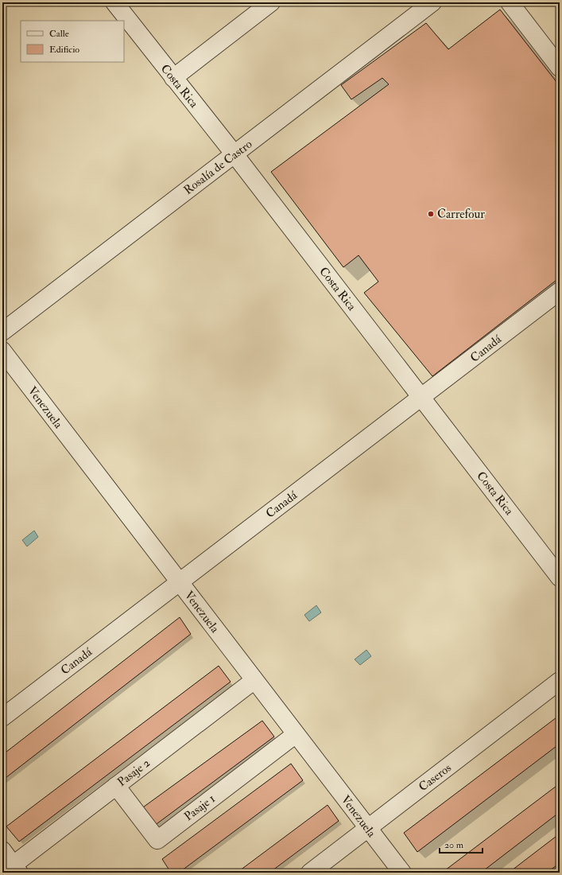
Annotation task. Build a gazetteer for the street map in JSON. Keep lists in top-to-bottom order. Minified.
{"streets":{"street":["Costa Rica","Rosalía de Castro","Canadá","Venezuela","Pasaje 2","Caseros","Pasaje 1"]},"crossings":[["Costa Rica","Rosalía de Castro"],["Costa Rica","Canadá"],["Canadá","Venezuela"],["Venezuela","Pasaje 2"],["Venezuela","Caseros"],["Venezuela","Pasaje 1"],["Pasaje 2","Pasaje 1"]],"places":["Carrefour"],"legend":["Calle","Edificio"],"scale_bar":"20 m"}
